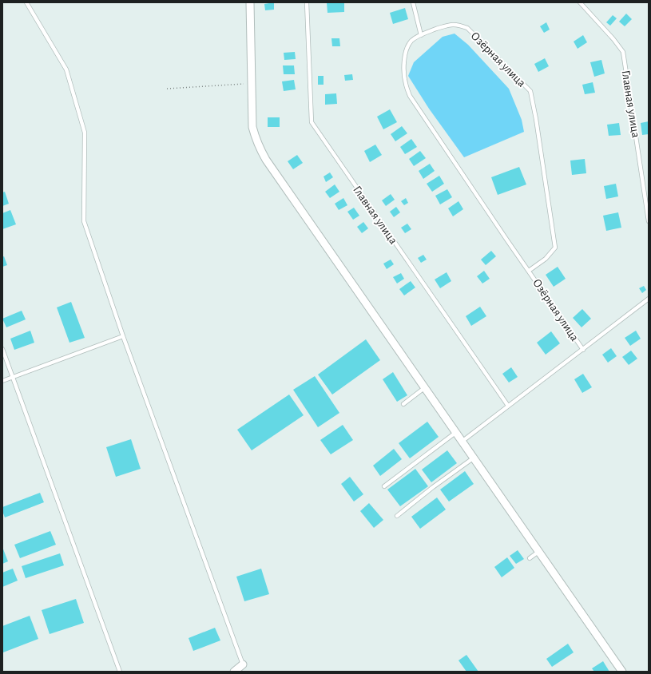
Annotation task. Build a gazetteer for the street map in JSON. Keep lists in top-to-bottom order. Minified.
{"streets":{"lane":["Озёрная улица","Главная улица"]}}
